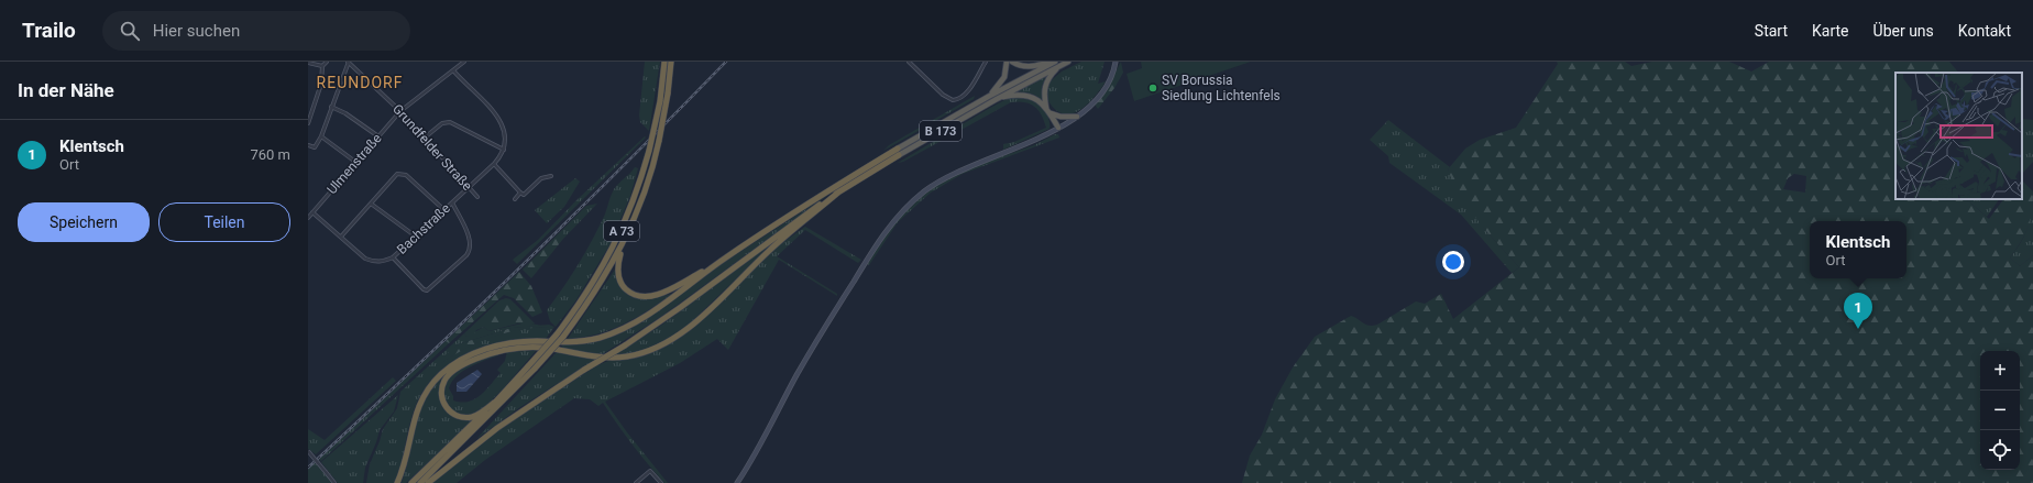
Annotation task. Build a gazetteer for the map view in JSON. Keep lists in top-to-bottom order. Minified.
{"streets":{"highway":["B 173","A 73"],"street":["Grundfelder Straße","Ulmenstraße","Bachstraße"]},"crossings":[["Grundfelder Straße","Ulmenstraße"],["Grundfelder Straße","Bachstraße"],["Ulmenstraße","Bachstraße"]],"districts":["REUNDORF"],"places":["SV Borussia Siedlung Lichtenfels"],"page":{"header":"Trailo","search":"Hier suchen","nav":["Start","Karte","Über uns","Kontakt"],"heading":"In der Nähe","list":[{"mark":"1","name":"Klentsch","note":"Ort","value":"760 m"}],"buttons":["Speichern","Teilen"],"popup":["Klentsch","Ort"],"pins":"1","map_buttons":["+","−"]}}
